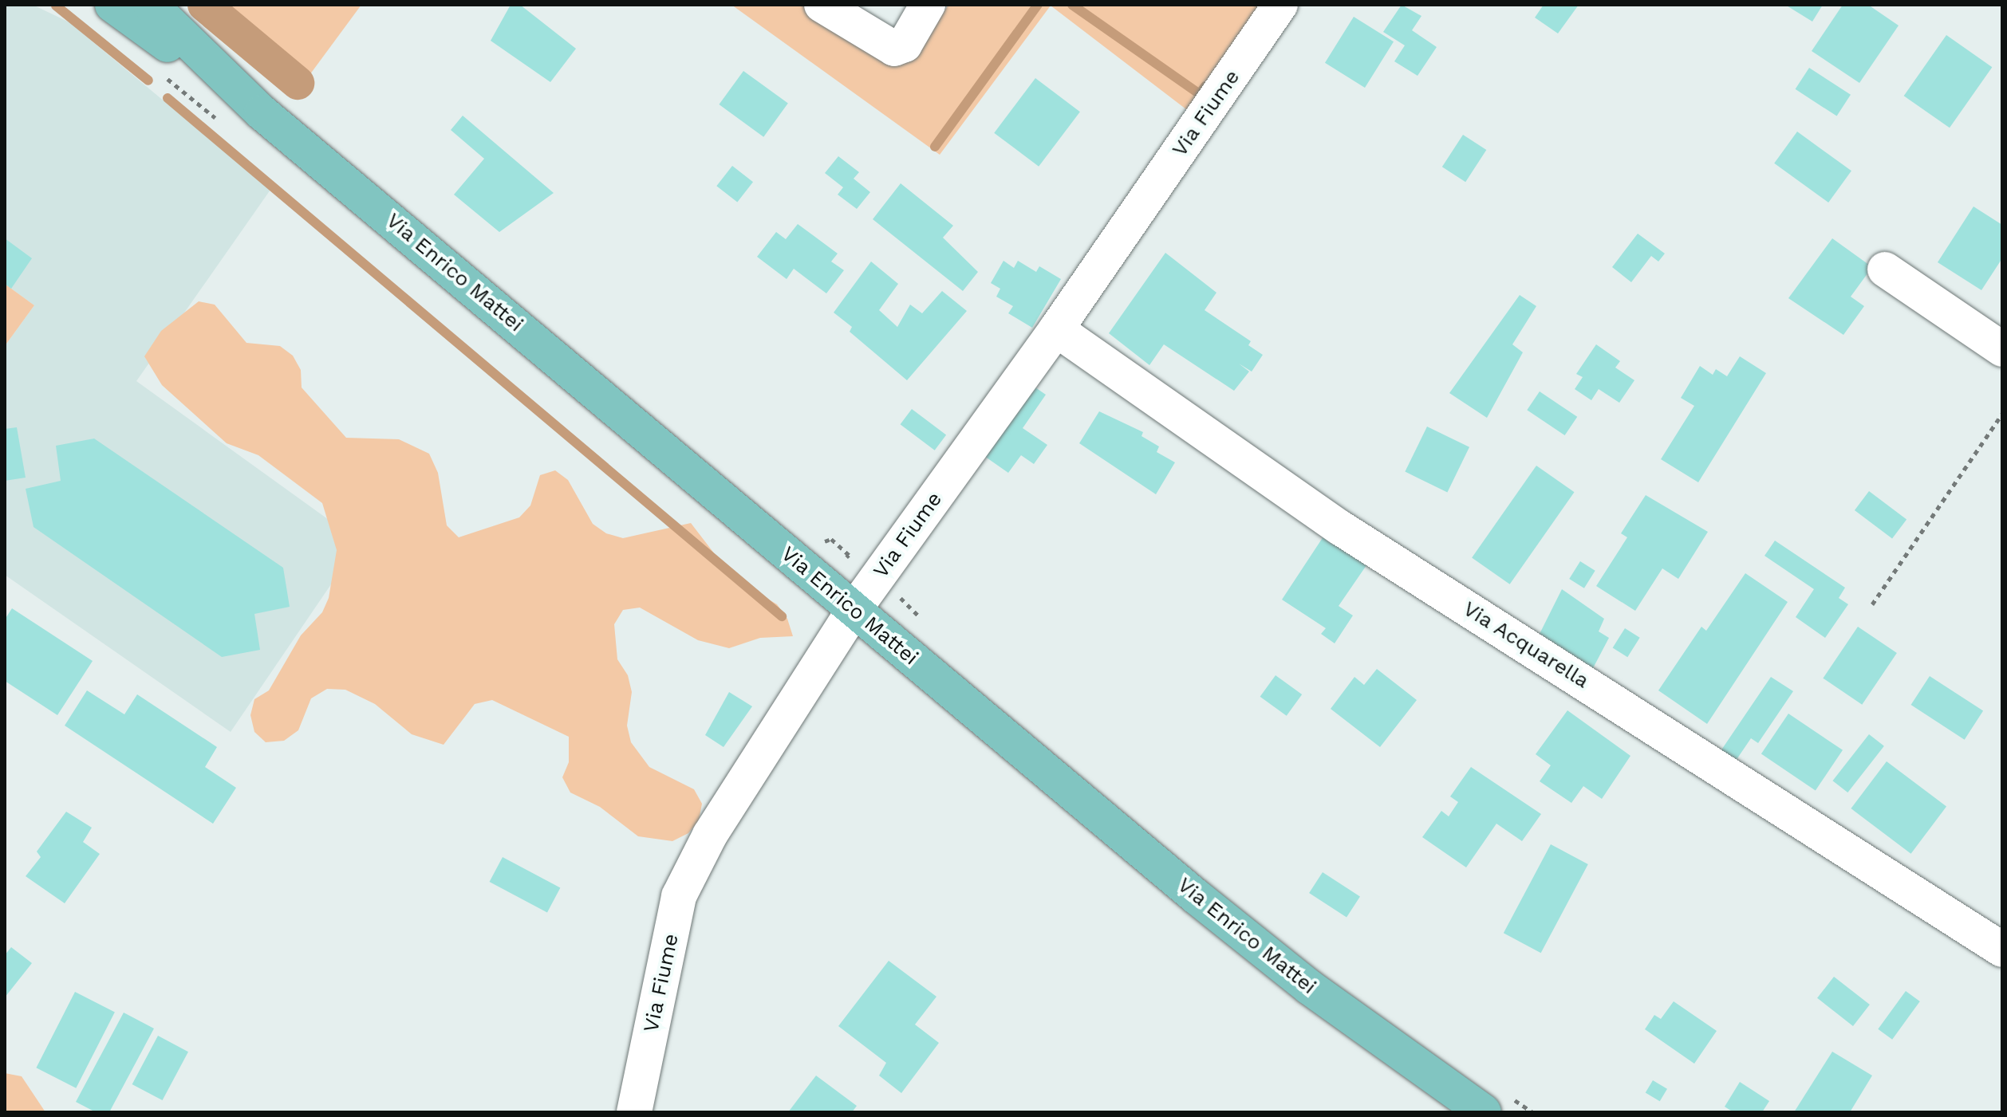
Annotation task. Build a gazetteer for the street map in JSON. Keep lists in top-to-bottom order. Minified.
{"streets":{"main road":["Via Enrico Mattei"],"street":["Via Fiume","Via Acquarella"]},"crossings":[["Via Fiume","Via Enrico Mattei"],["Via Fiume","Via Acquarella"]]}
